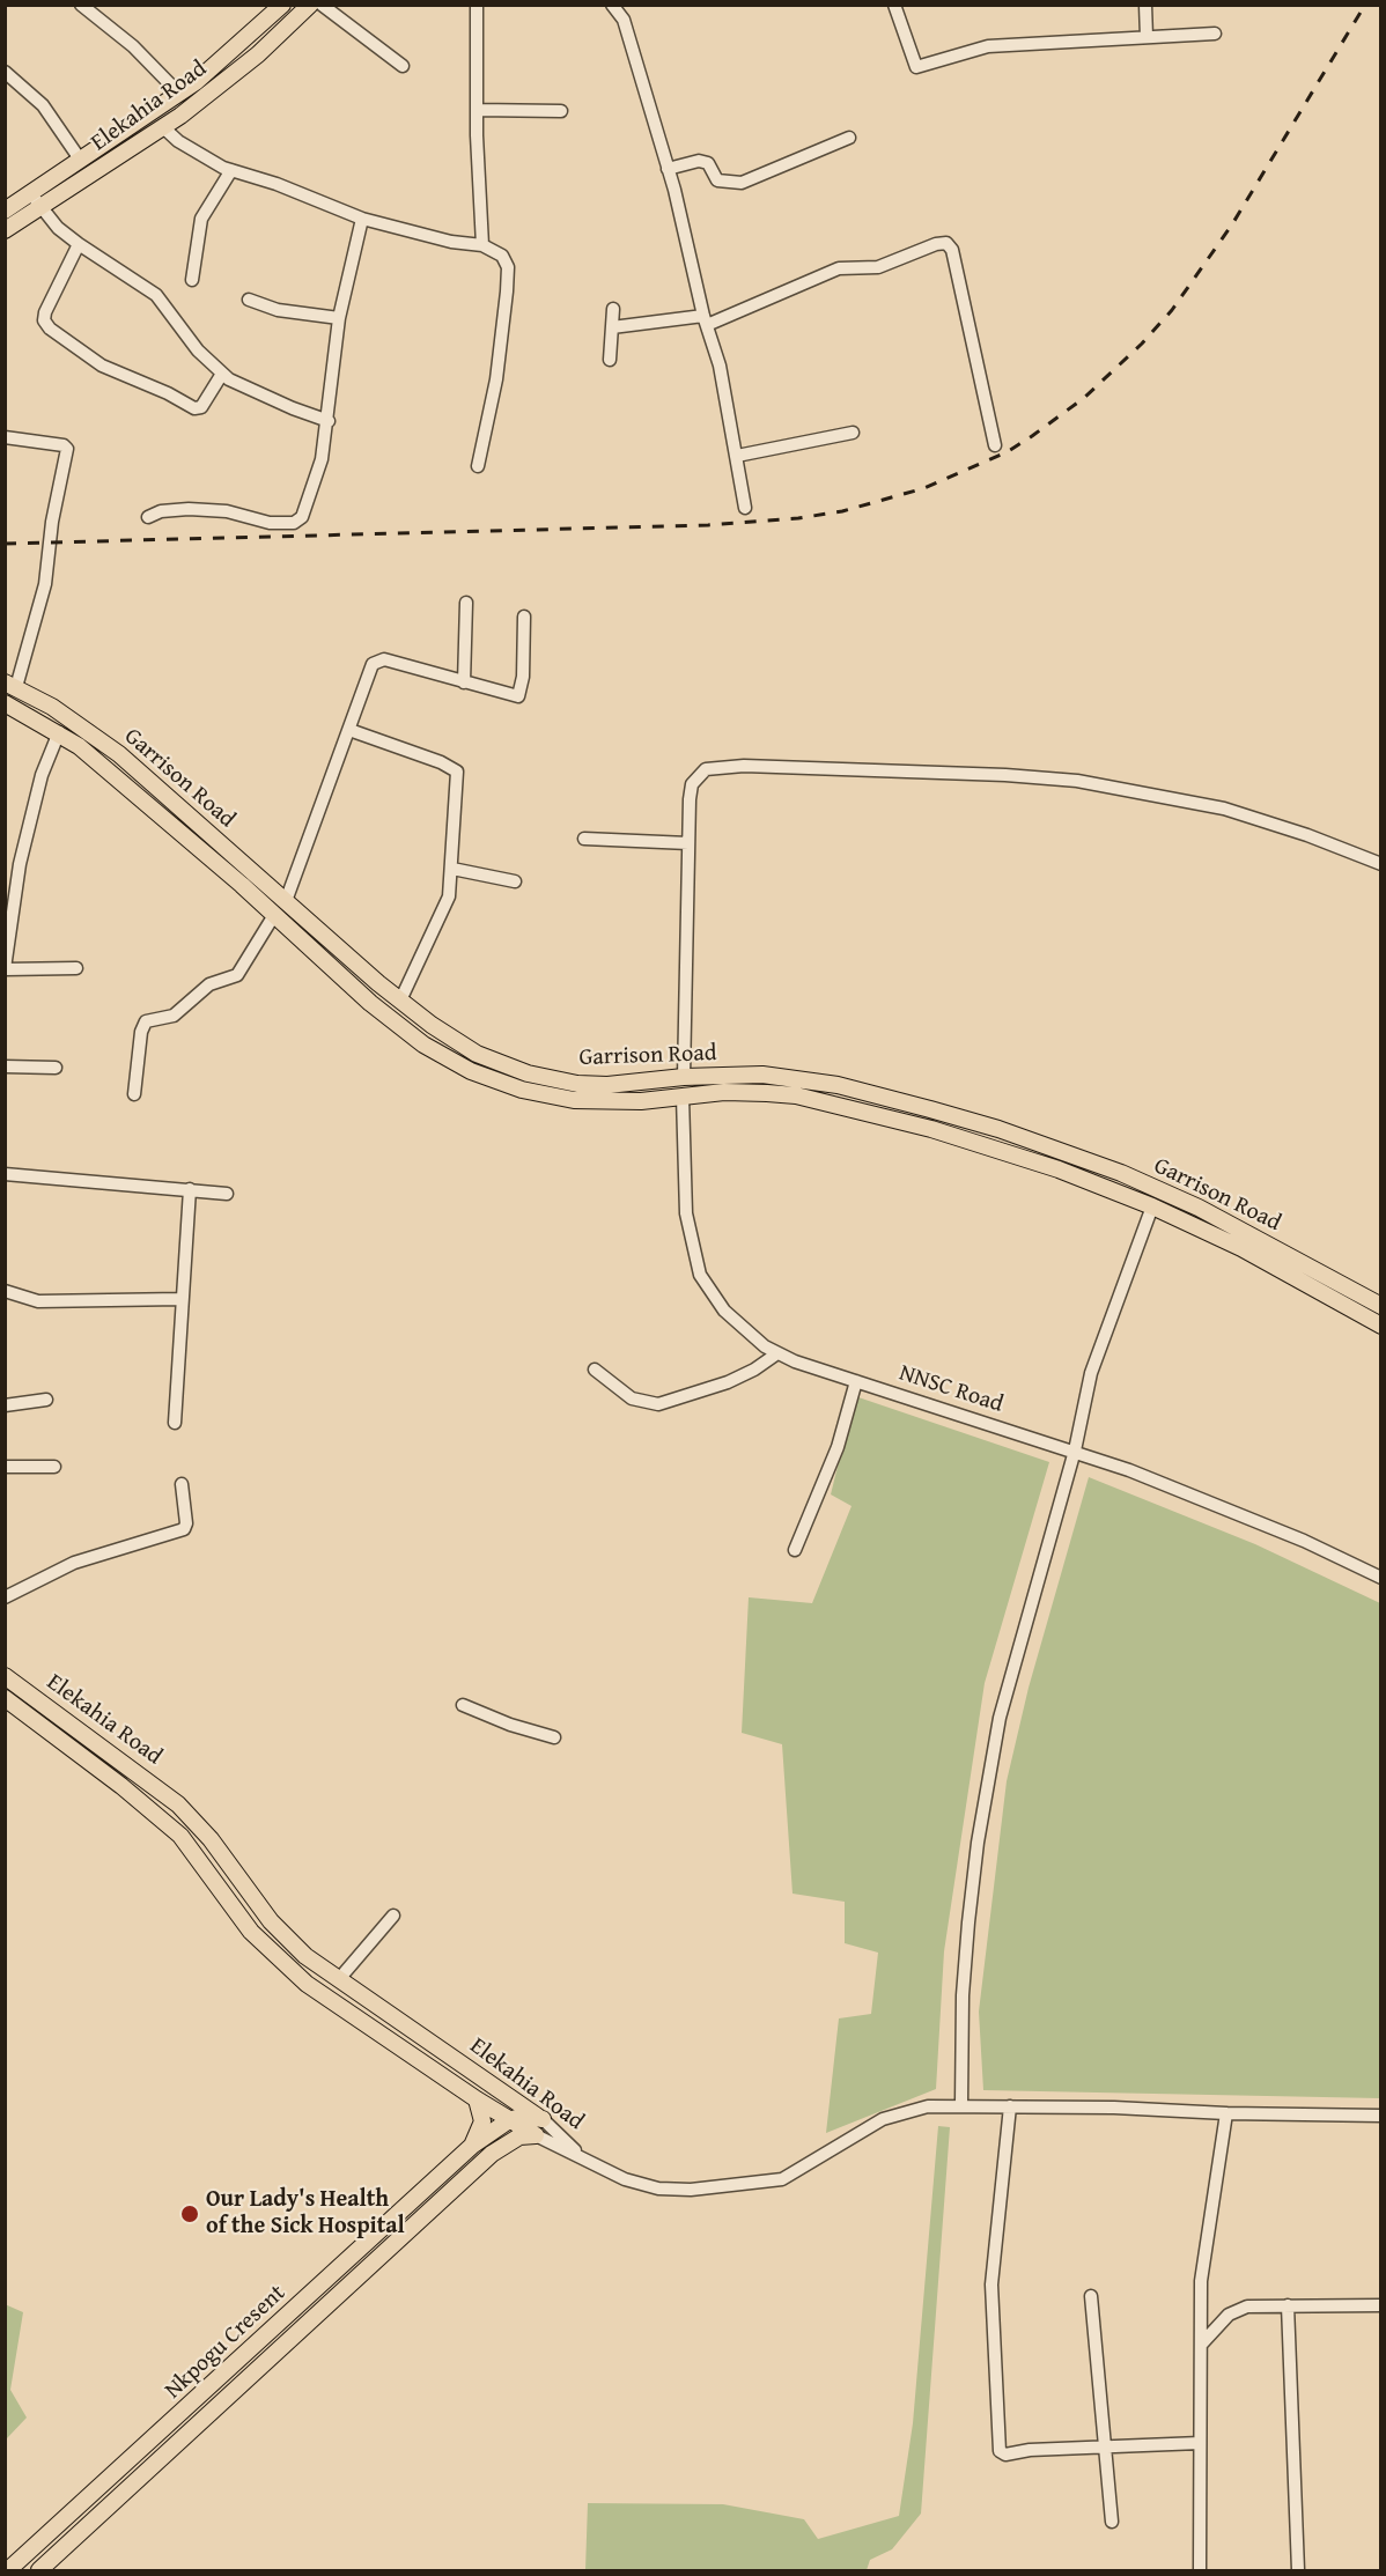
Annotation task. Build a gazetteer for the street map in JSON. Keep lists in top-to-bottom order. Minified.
{"streets":{"main road":["Elekahia Road","Garrison Road","Nkpogu Cresent"],"street":["NNSC Road"]},"crossings":[["Elekahia Road","Nkpogu Cresent"],["Garrison Road","NNSC Road"]],"places":["Our Lady's Health of the Sick Hospital"]}
